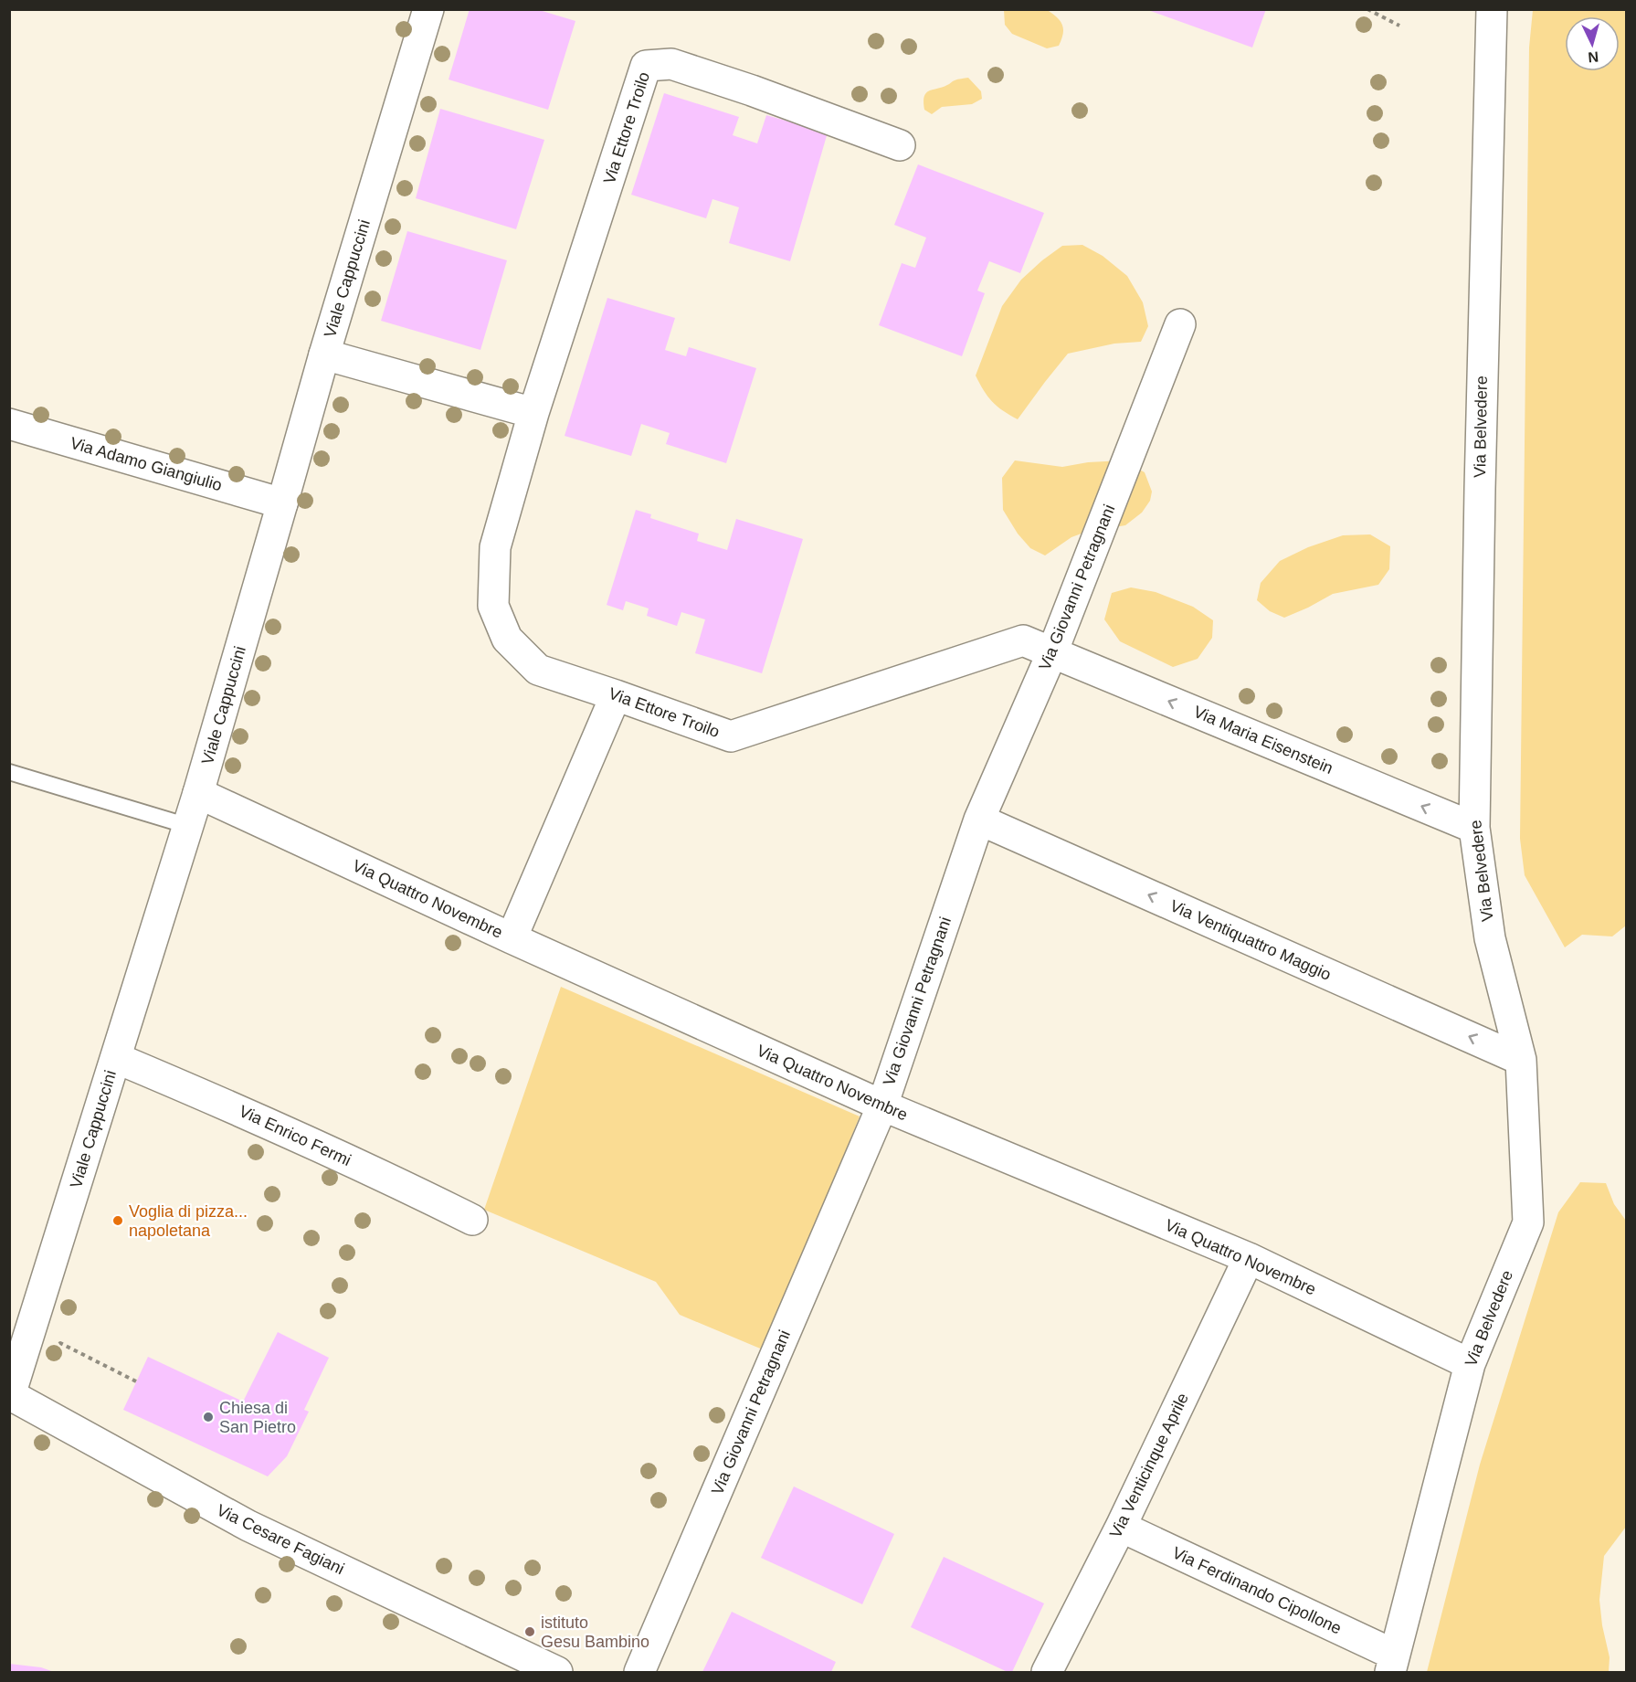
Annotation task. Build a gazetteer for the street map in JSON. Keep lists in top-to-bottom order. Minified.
{"streets":{"street":["Via Ettore Troilo","Viale Cappuccini","Via Belvedere","Via Adamo Giangiulio","Via Giovanni Petragnani","Via Maria Eisenstein","Via Quattro Novembre","Via Ventiquattro Maggio","Via Enrico Fermi","Via Venticinque Aprile","Via Cesare Fagiani","Via Ferdinando Cipollone"]},"crossings":[["Via Ettore Troilo","Via Giovanni Petragnani"],["Via Ettore Troilo","Via Maria Eisenstein"],["Viale Cappuccini","Via Adamo Giangiulio"],["Viale Cappuccini","Via Quattro Novembre"],["Viale Cappuccini","Via Enrico Fermi"],["Viale Cappuccini","Via Cesare Fagiani"],["Via Belvedere","Via Maria Eisenstein"],["Via Belvedere","Via Quattro Novembre"],["Via Belvedere","Via Ventiquattro Maggio"],["Via Belvedere","Via Ferdinando Cipollone"],["Via Giovanni Petragnani","Via Maria Eisenstein"],["Via Giovanni Petragnani","Via Quattro Novembre"],["Via Giovanni Petragnani","Via Ventiquattro Maggio"],["Via Quattro Novembre","Via Venticinque Aprile"],["Via Venticinque Aprile","Via Ferdinando Cipollone"]],"one_way":["Via Maria Eisenstein","Via Ventiquattro Maggio"],"places":["Voglia di pizza... napoletana","Chiesa di San Pietro","istituto Gesu Bambino"],"north":"bottom"}
